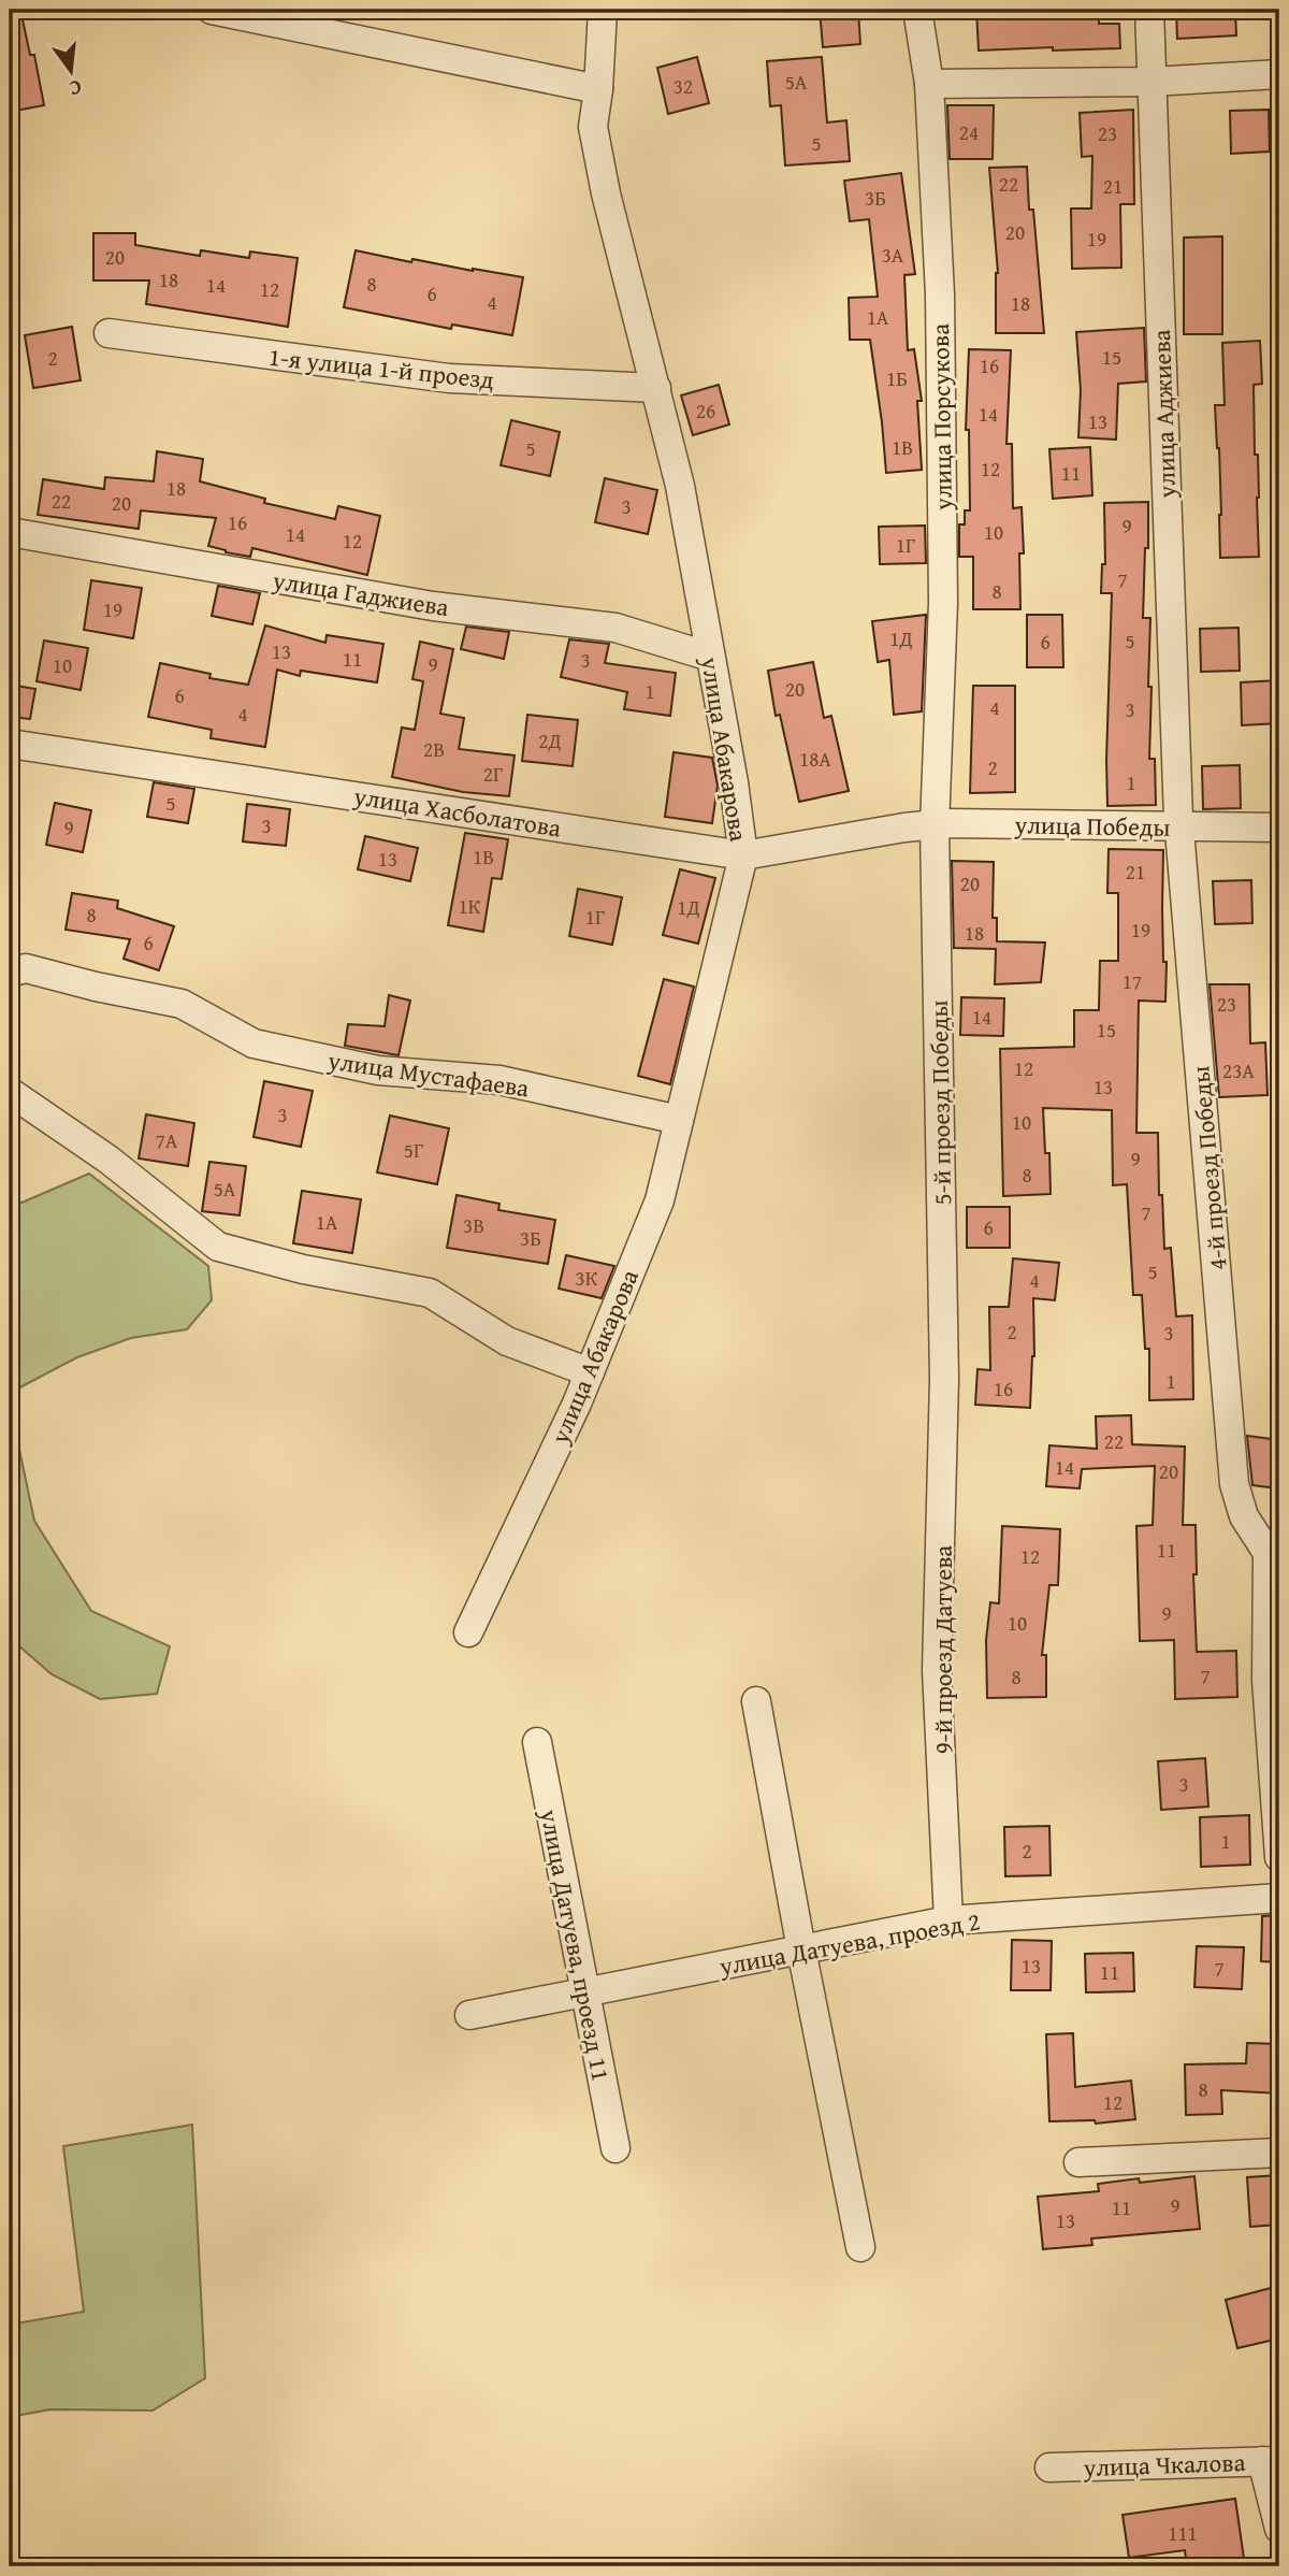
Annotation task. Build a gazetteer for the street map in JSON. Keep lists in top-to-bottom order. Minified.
{"streets":{"street":["1-я улица 1-й проезд","улица Аджиева","улица Порсукова","улица Гаджиева","улица Абакарова","улица Хасболатова","улица Победы","улица Мустафаева","5-й проезд Победы","4-й проезд Победы","9-й проезд Датуева","улица Датуева, проезд 2","улица Датуева, проезд 11","улица Чкалова"]},"crossings":[["1-я улица 1-й проезд","улица Абакарова"],["улица Аджиева","улица Победы"],["улица Аджиева","4-й проезд Победы"],["улица Порсукова","улица Победы"],["улица Порсукова","5-й проезд Победы"],["улица Гаджиева","улица Абакарова"],["улица Абакарова","улица Хасболатова"],["улица Абакарова","улица Мустафаева"],["улица Хасболатова","улица Победы"],["улица Победы","5-й проезд Победы"],["улица Победы","4-й проезд Победы"],["5-й проезд Победы","9-й проезд Датуева"],["9-й проезд Датуева","улица Датуева, проезд 2"],["улица Датуева, проезд 2","улица Датуева, проезд 11"]],"house_numbers":["5А","32","24","23","5","22","21","3Б","20","19","3А","20","18","8","14","12","6","4","18","1А","15","2","16","1Б","26","14","13","1В","5","12","11","18","22","20","3","16","9","10","14","12","1Г","7","8","19","1Д","5","6","13","11","3","9","10","20","1","6","4","3","4","2Д","2В","18А","2","2Г","1","5","3","9","1В","13","21","20","1К","1Д","8","1Г","19","18","6","17","23","14","15","12","23А","13","3","10","7А","5Г","9","8","5А","7","1А","3В","6","3Б","5","3К","4","2","3","1","16","22","14","20","11","12","9","10","7","8","3","1","2","13","7","11","8","12","9","11","13","111"],"north":"bottom"}
